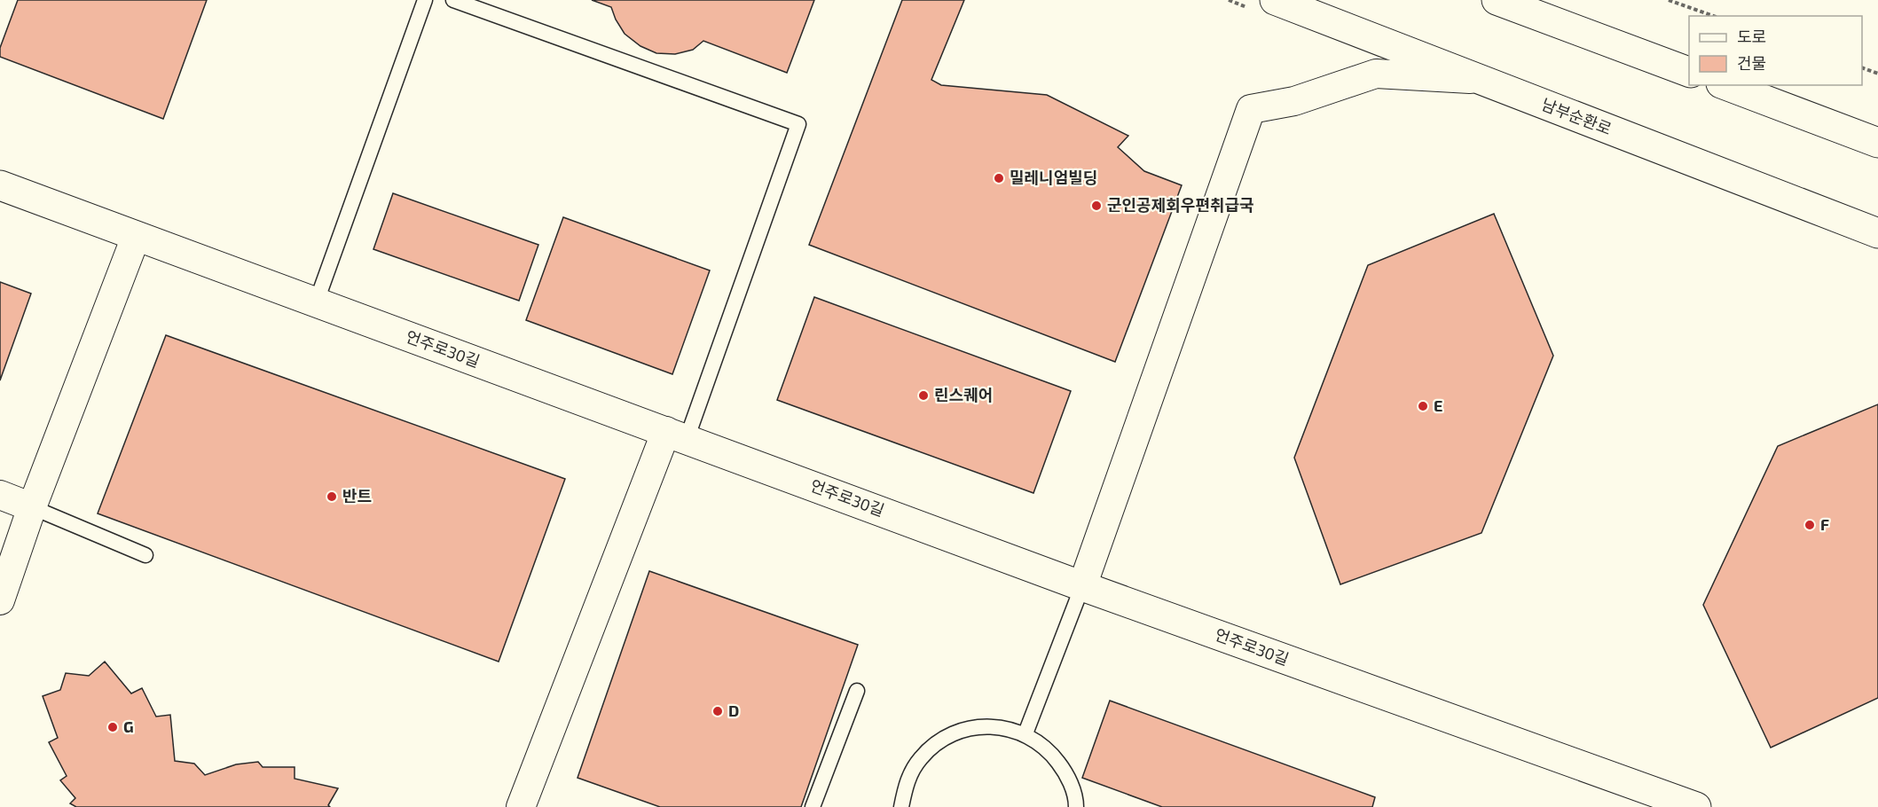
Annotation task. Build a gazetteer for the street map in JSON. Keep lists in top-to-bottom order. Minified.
{"streets":{"street":["남부순환로","언주로30길"]},"places":["밀레니엄빌딩","군인공제회우편취급국","린스퀘어","E","반트","F","D","G"],"legend":["도로","건물"]}
